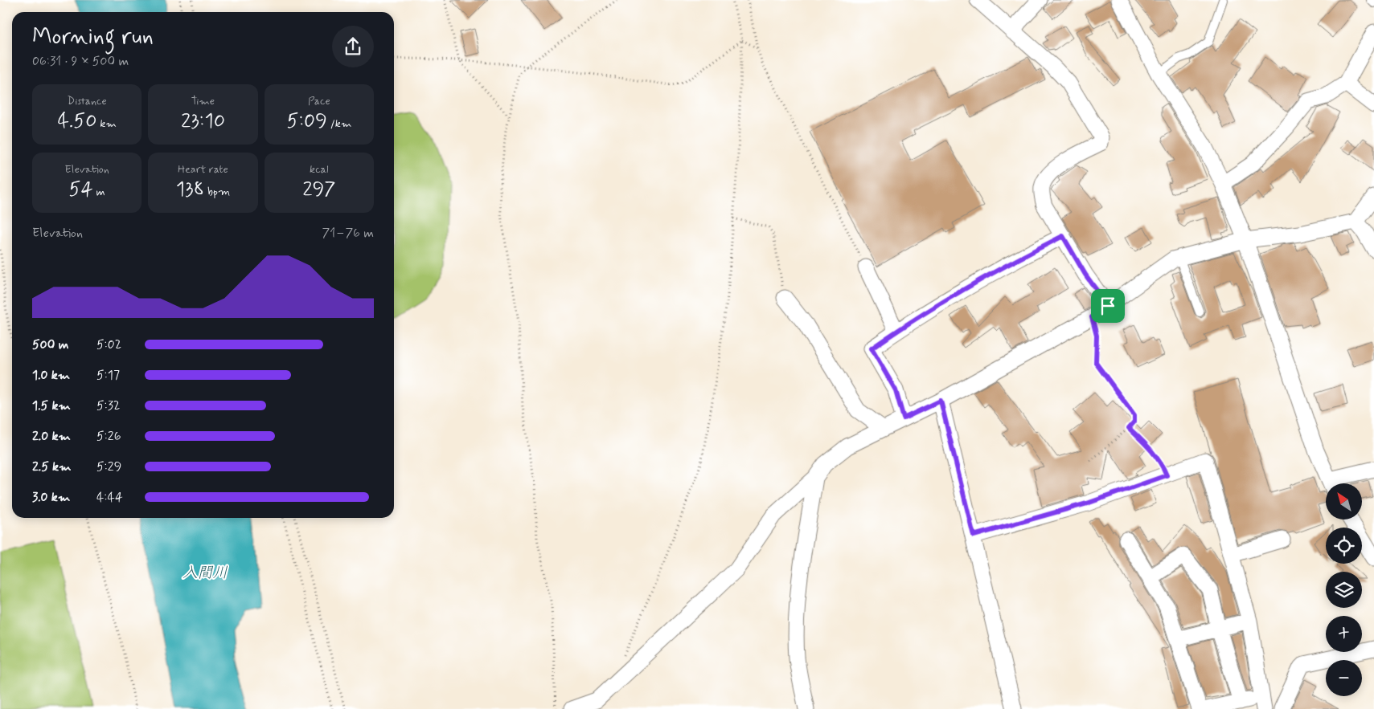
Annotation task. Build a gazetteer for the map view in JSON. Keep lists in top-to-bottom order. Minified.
{"water":["入間川"],"north":"top left","page":{"heading":["Morning run","06:31 · 9 × 500 m"],"stats":[["Distance","4.50 km"],["Time","23:10"],["Pace","5:09 /km"],["Elevation","54 m"],["Heart rate","138 bpm"],["kcal","297"]],"chart":["Elevation","71–76 m"],"list":[{"name":"500 m","note":"5:02"},{"name":"1.0 km","note":"5:17"},{"name":"1.5 km","note":"5:32"},{"name":"2.0 km","note":"5:26"},{"name":"2.5 km","note":"5:29"},{"name":"3.0 km","note":"4:44"}],"map_buttons":["+","−"]}}
